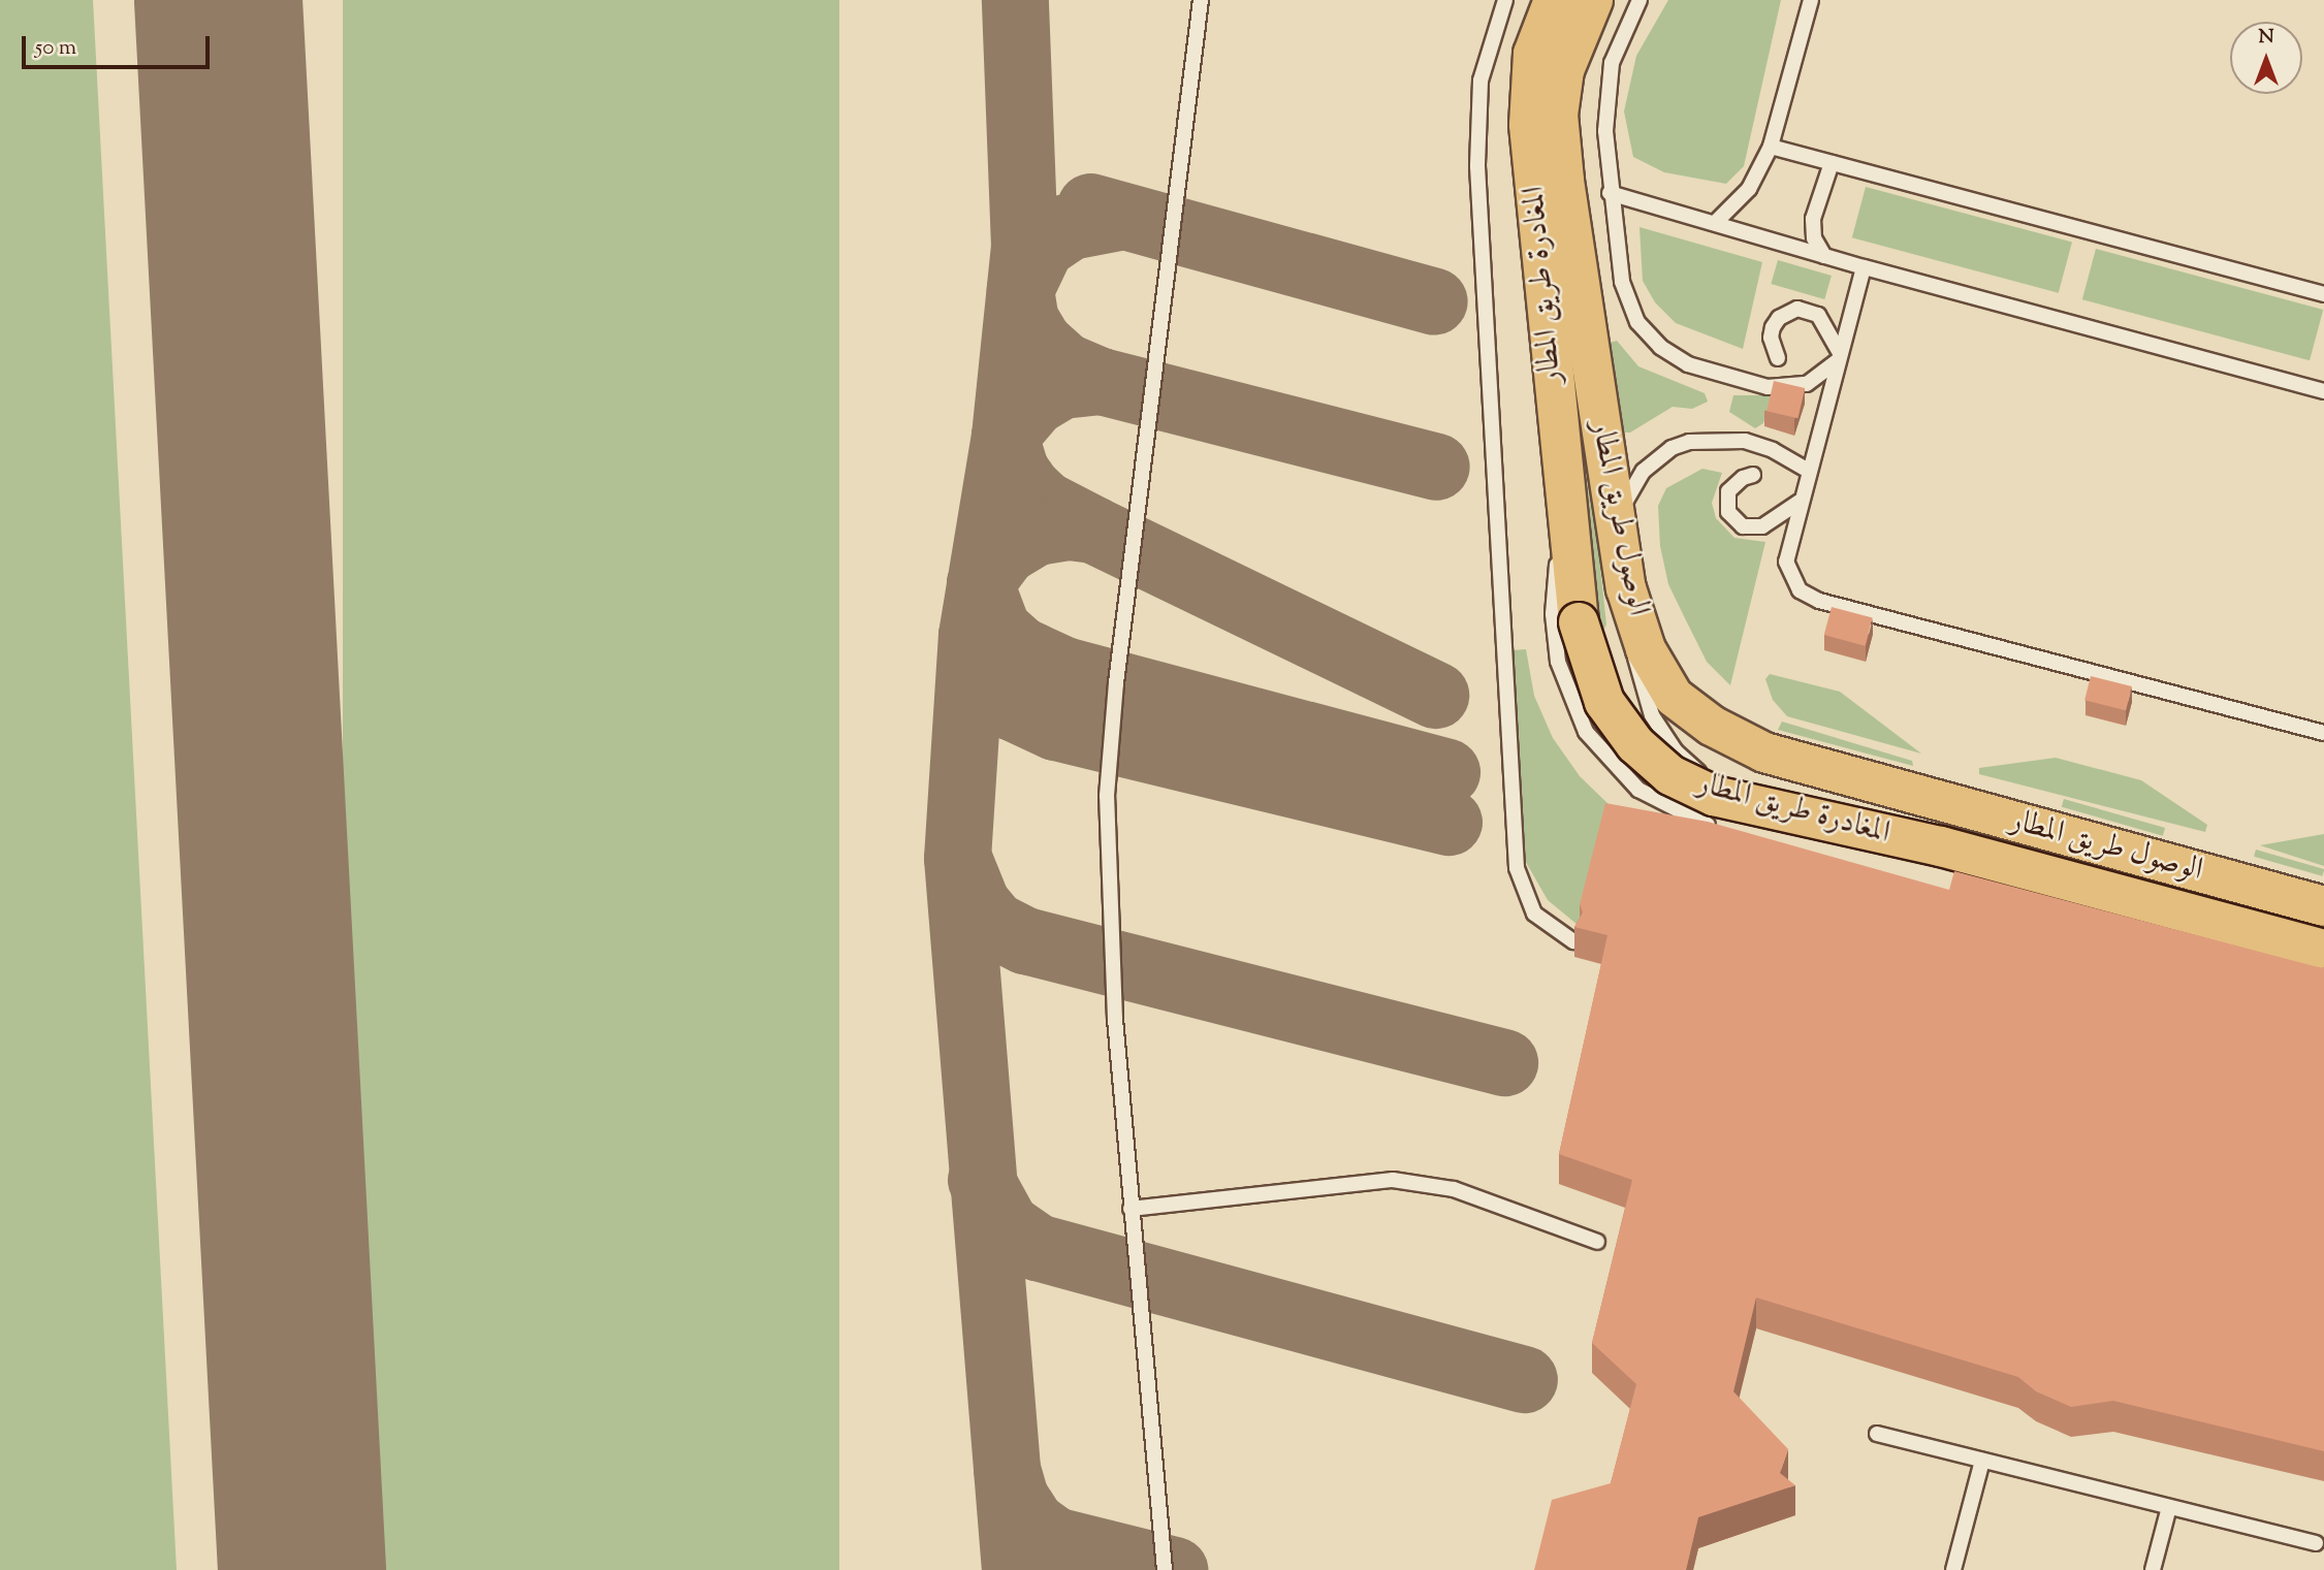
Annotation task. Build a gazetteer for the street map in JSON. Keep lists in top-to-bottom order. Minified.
{"streets":{"main road":["المغادرة طريق المطار","الوصول طريق المطار"]},"scale_bar":"50 m","north":"top"}
